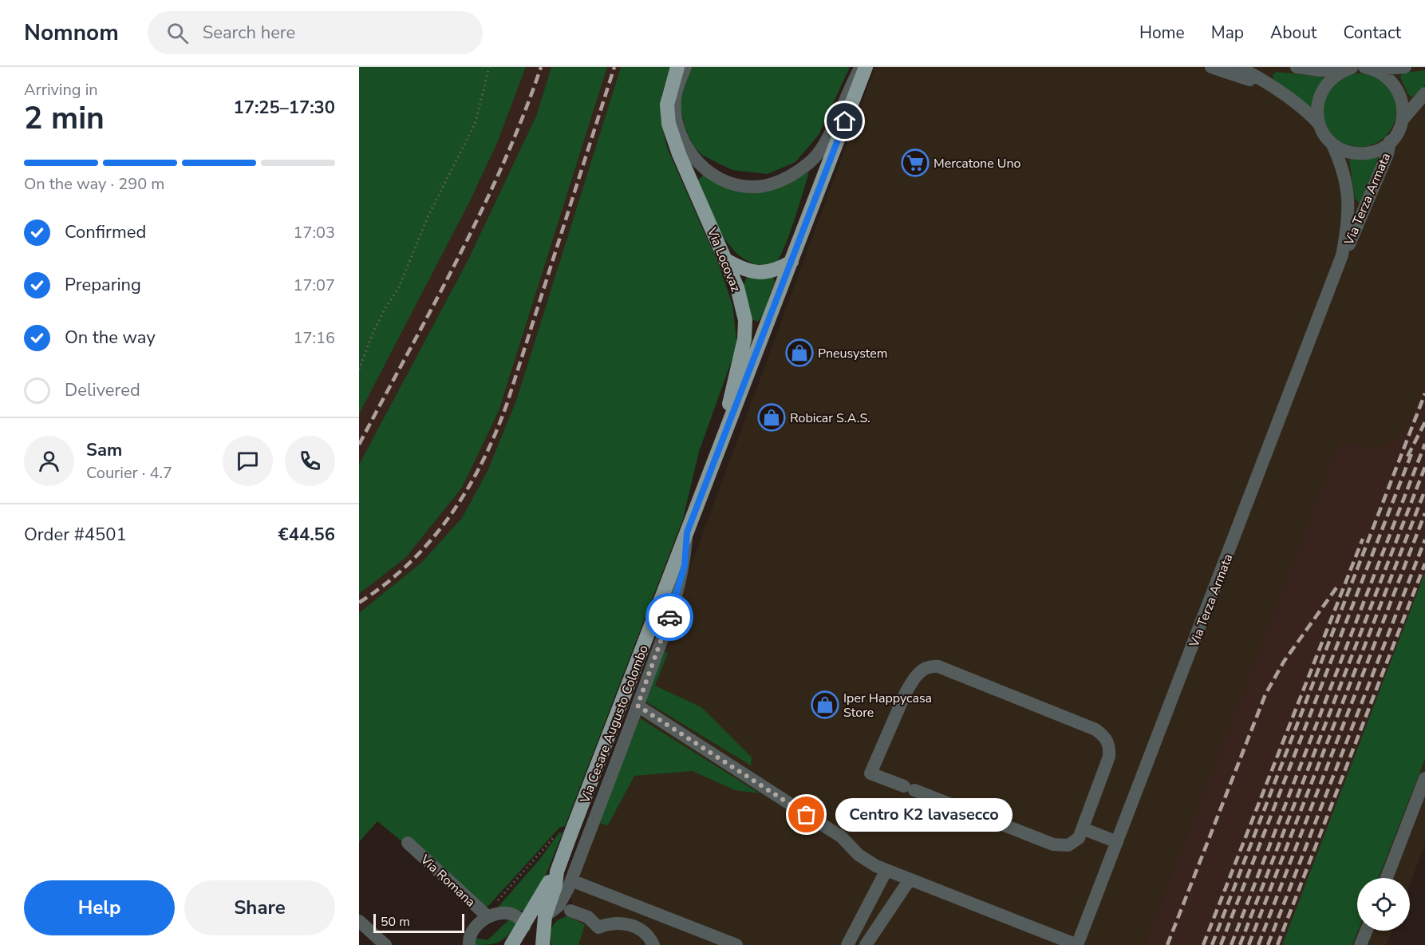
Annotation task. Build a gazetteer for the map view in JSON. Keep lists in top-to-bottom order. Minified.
{"streets":{"main road":["Via Locovaz","Via Cesare Augusto Colombo"],"street":["Via Terza Armata","Via Romana"]},"crossings":[["Via Locovaz","Via Cesare Augusto Colombo"],["Via Cesare Augusto Colombo","Via Romana"]],"places":{"supermarket":["Mercatone Uno"],"shop":["Pneusystem","Robicar S.A.S.","Iper Happycasa Store"],"other":["Centro K2 lavasecco"]},"scale_bar":"50 m","page":{"header":"Nomnom","search":"Search here","nav":["Home","Map","About","Contact"],"heading":["2 min","Arriving in","17:25–17:30"],"panel":["Sam","Courier · 4.7","Order #4501","€44.56"],"bar":"On the way · 290 m","list":[["Confirmed","17:03"],["Preparing","17:07"],["On the way","17:16"],"Delivered"],"bubble":"Centro K2 lavasecco","buttons":["Help","Share"],"scale":"50 m"}}
